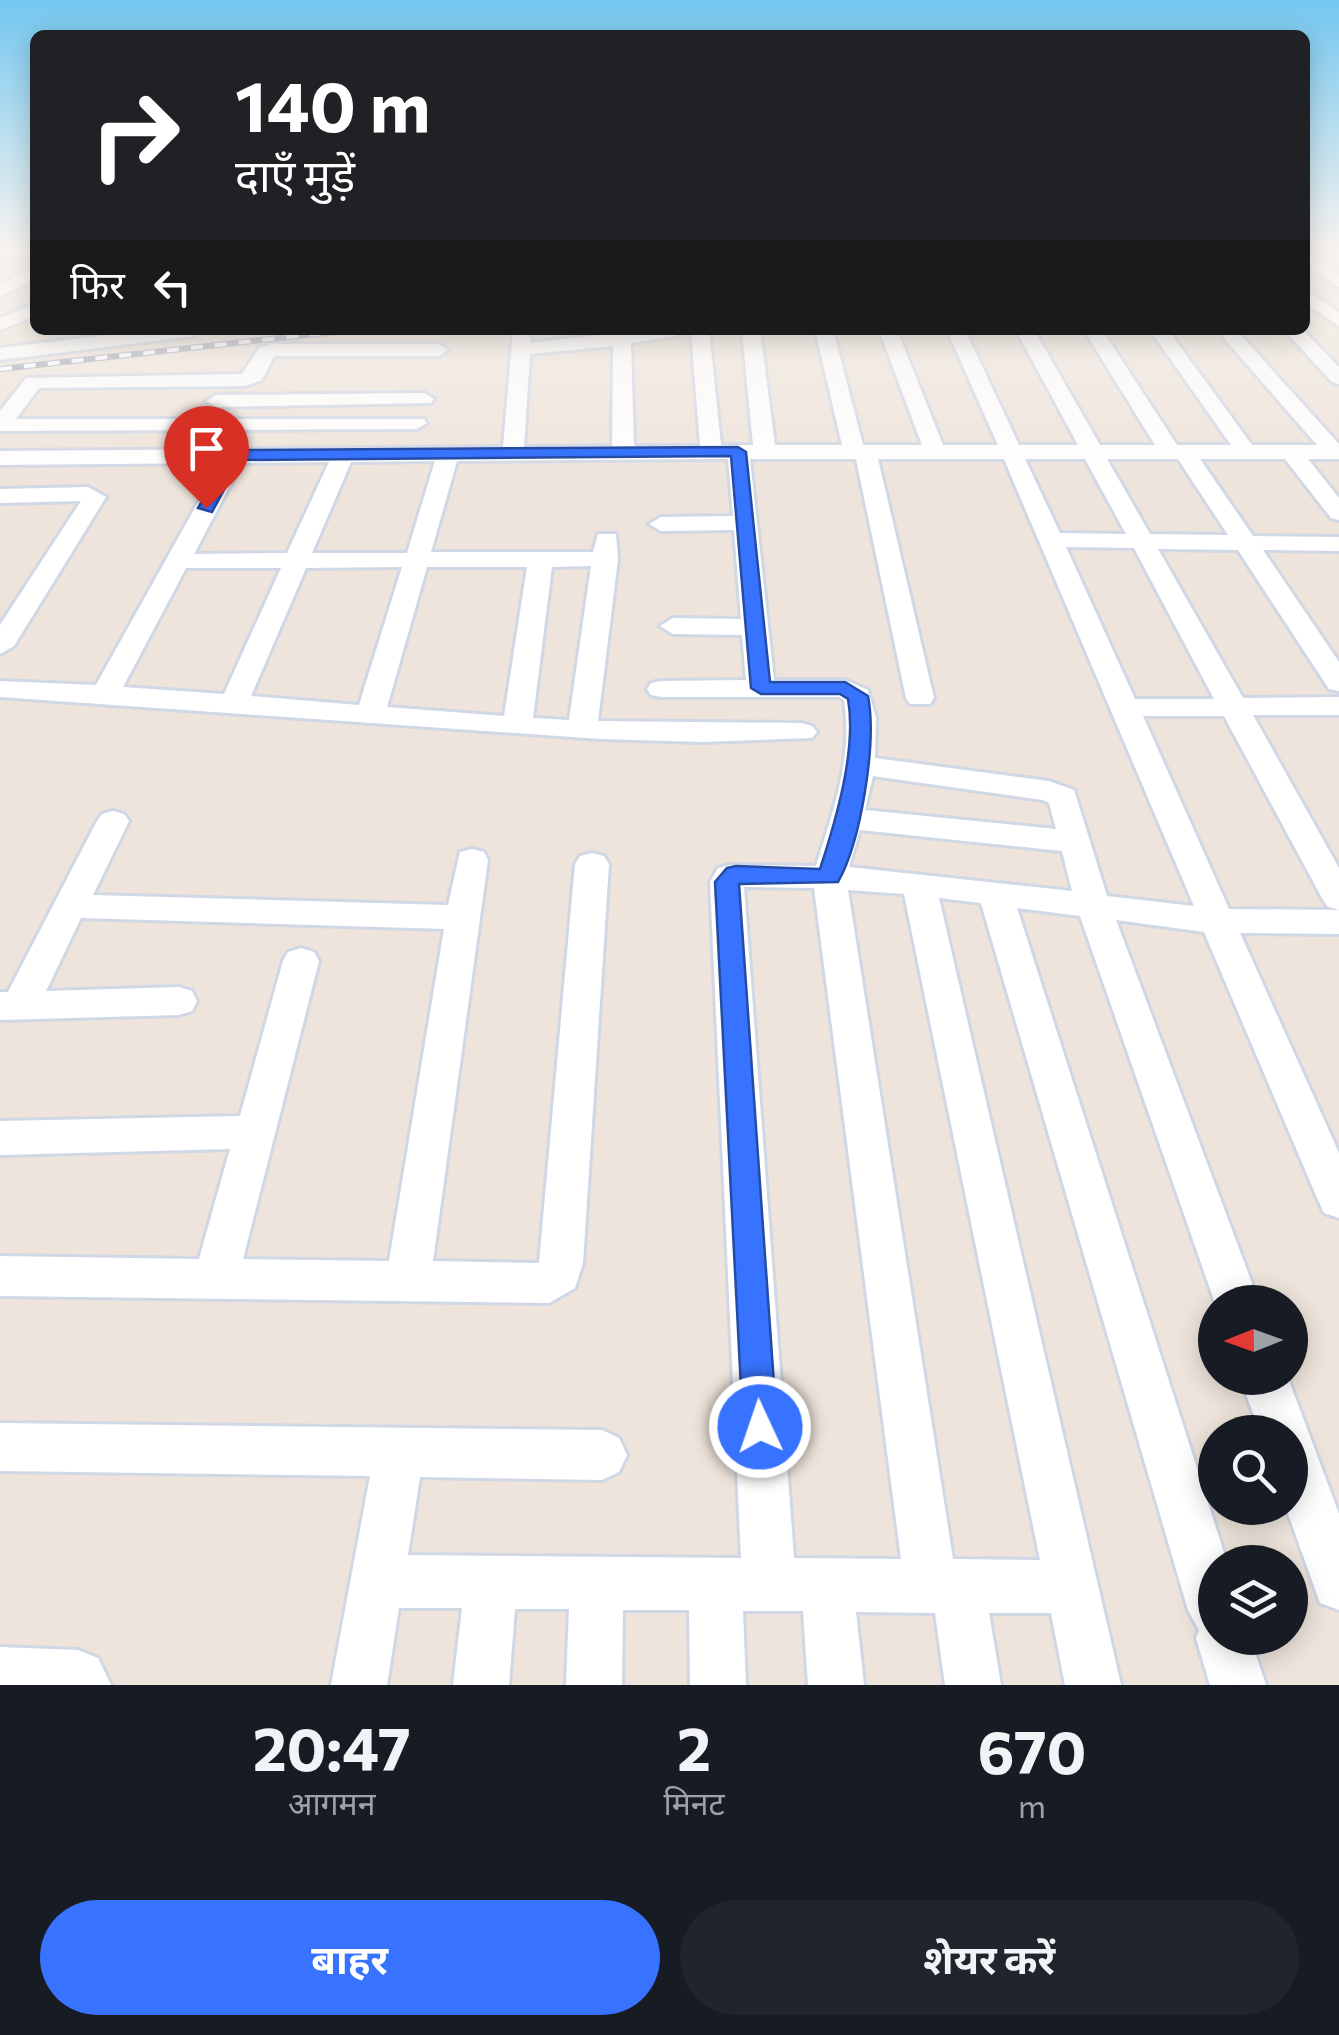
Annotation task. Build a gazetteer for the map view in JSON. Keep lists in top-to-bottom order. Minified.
{"north":"left","page":{"turn":["140 m","दाएँ मुड़ें"],"then":"फिर","eta":["20:47","आगमन","2","मिनट","670","m"],"buttons":["बाहर","शेयर करें"]}}
